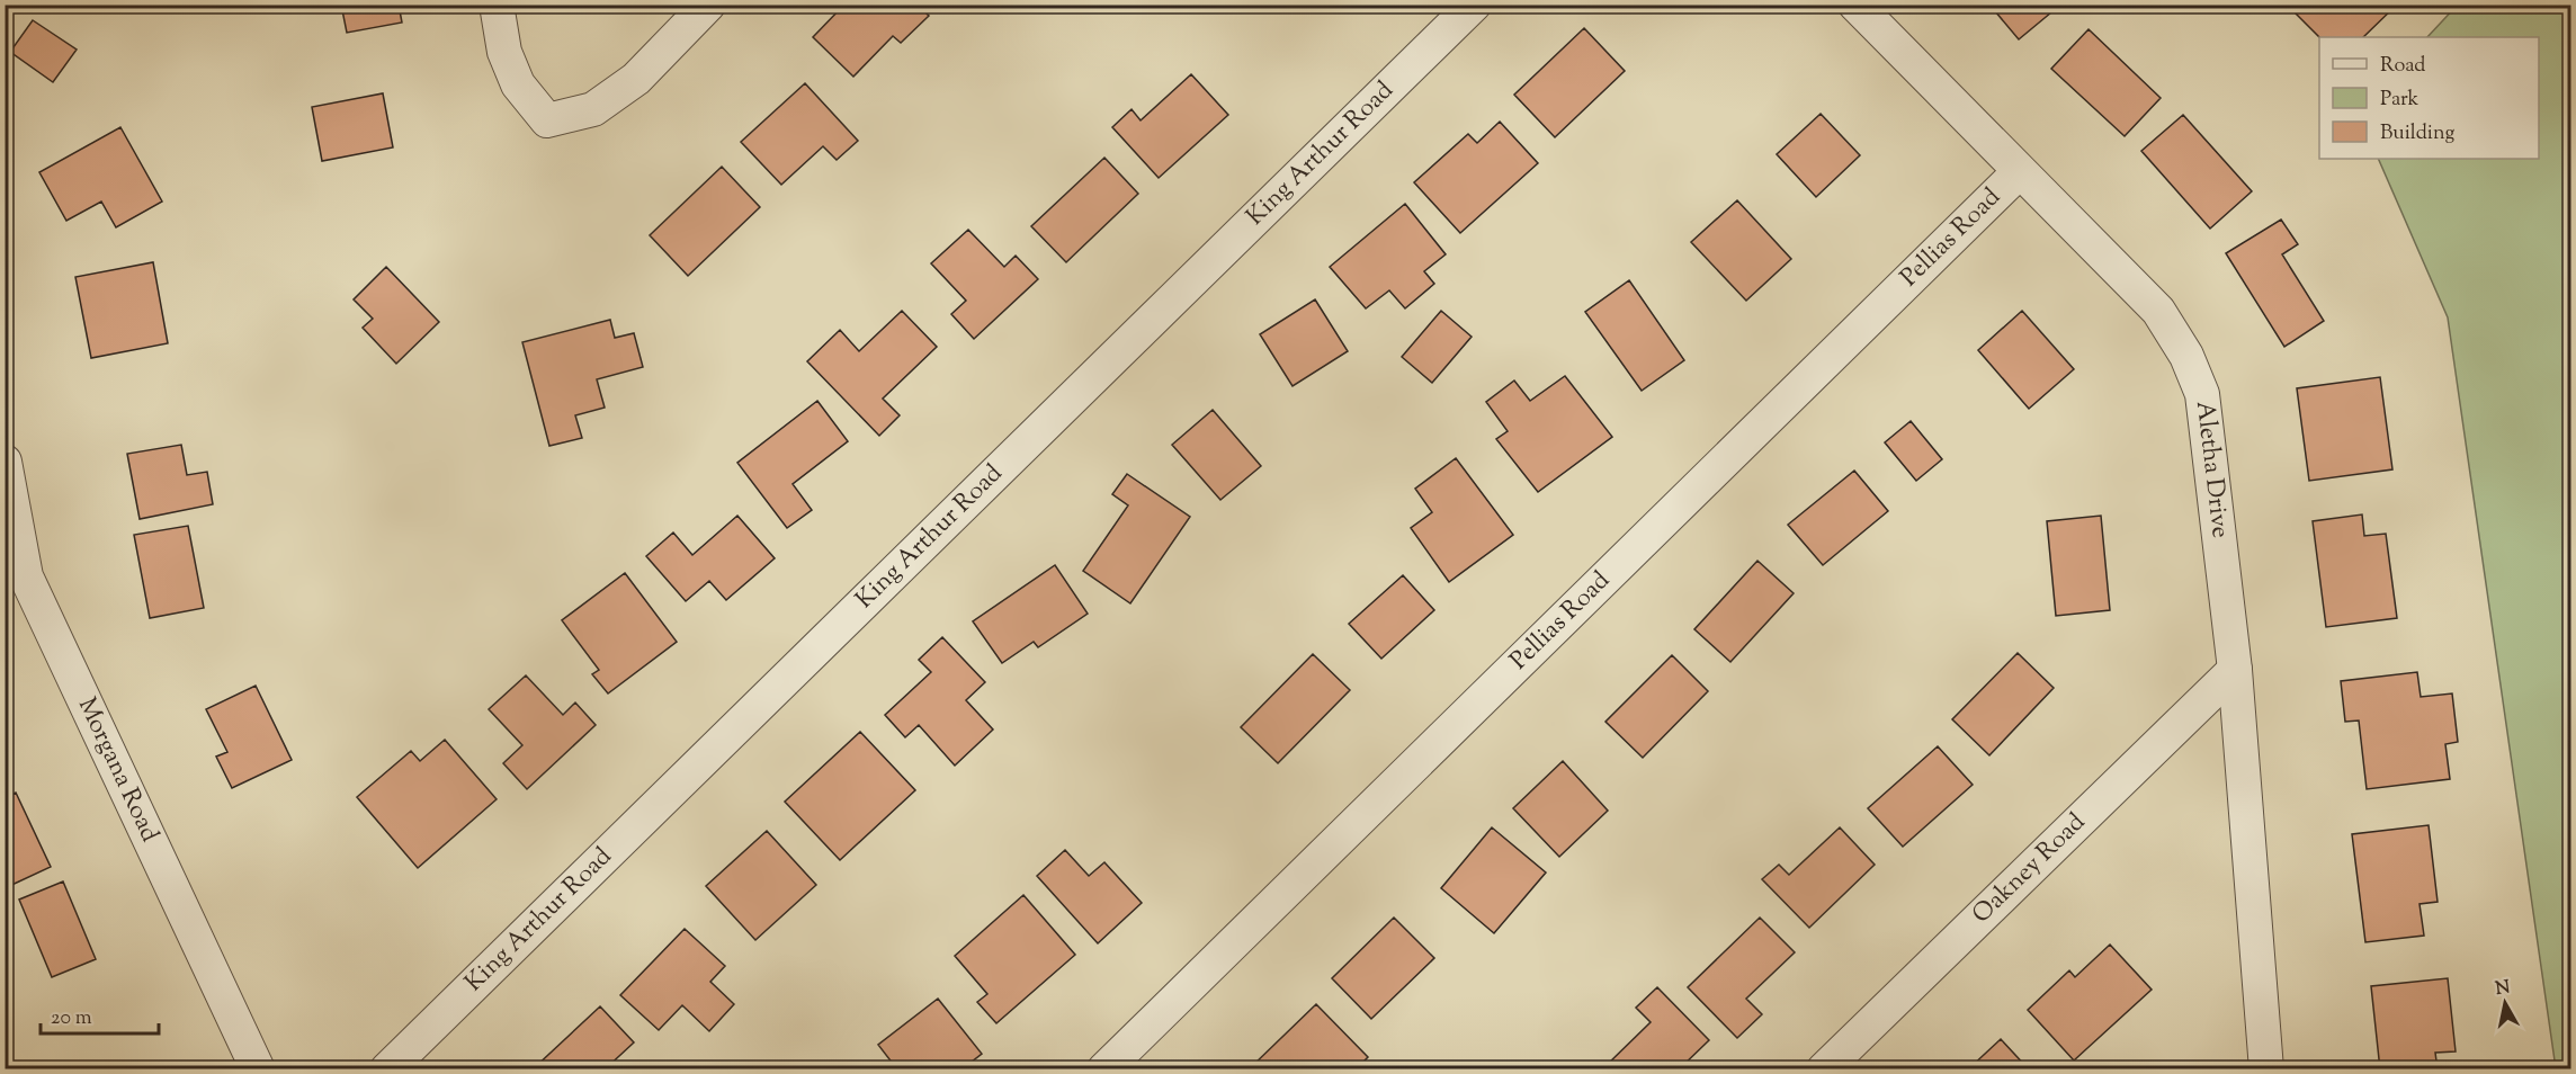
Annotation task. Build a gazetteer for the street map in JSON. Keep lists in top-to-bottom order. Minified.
{"streets":{"street":["King Arthur Road","Pellias Road","Aletha Drive","Morgana Road","Oakney Road"]},"crossings":[["Pellias Road","Aletha Drive"],["Aletha Drive","Oakney Road"]],"legend":["Road","Park","Building"],"scale_bar":"20 m","north":"top"}
